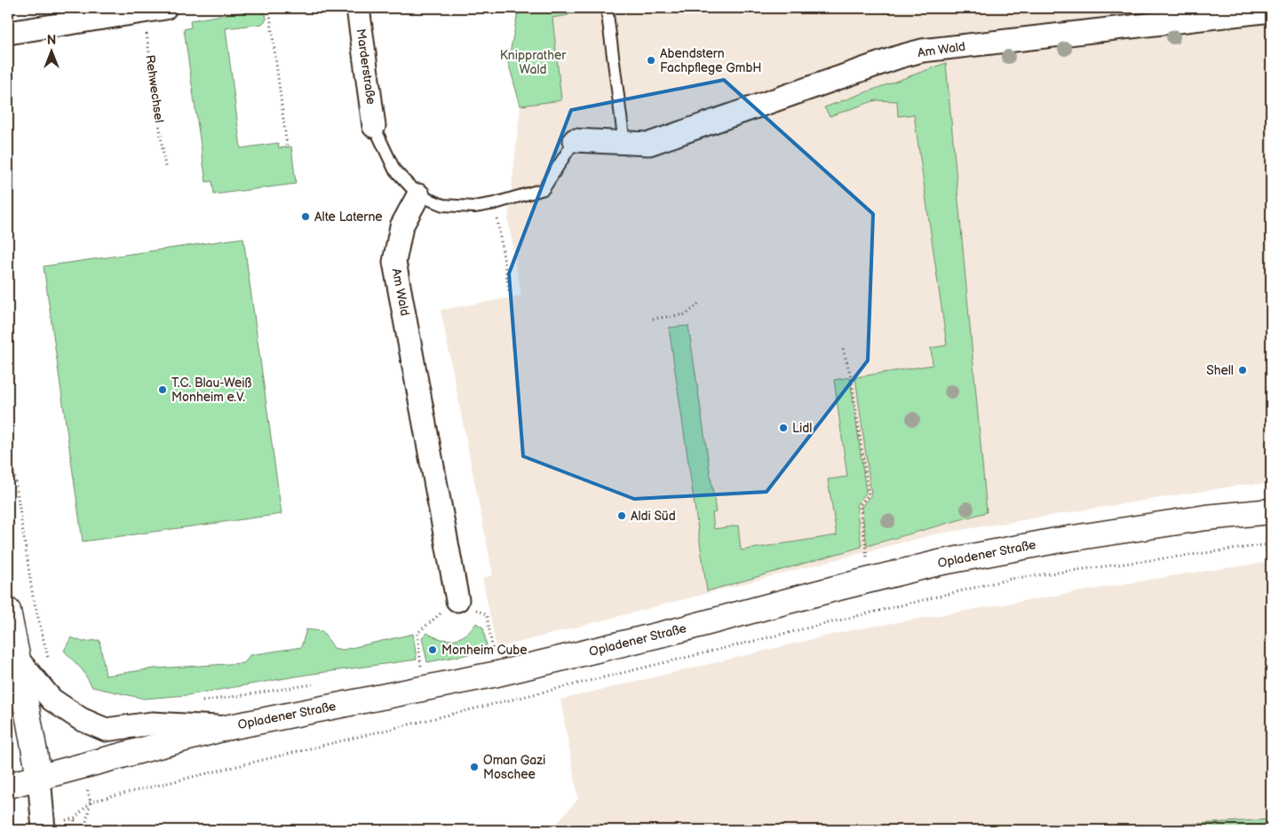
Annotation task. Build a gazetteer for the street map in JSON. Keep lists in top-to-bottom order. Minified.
{"streets":{"street":["Am Wald","Marderstraße","Opladener Straße"],"path":["Rehwechsel"]},"parks":["Knipprather Wald"],"places":["Abendstern Fachpflege GmbH","Alte Laterne","Shell","T.C. Blau-Weiß Monheim e.V.","Lidl","Aldi Süd","Monheim Cube","Oman Gazi Moschee"],"north":"top"}
